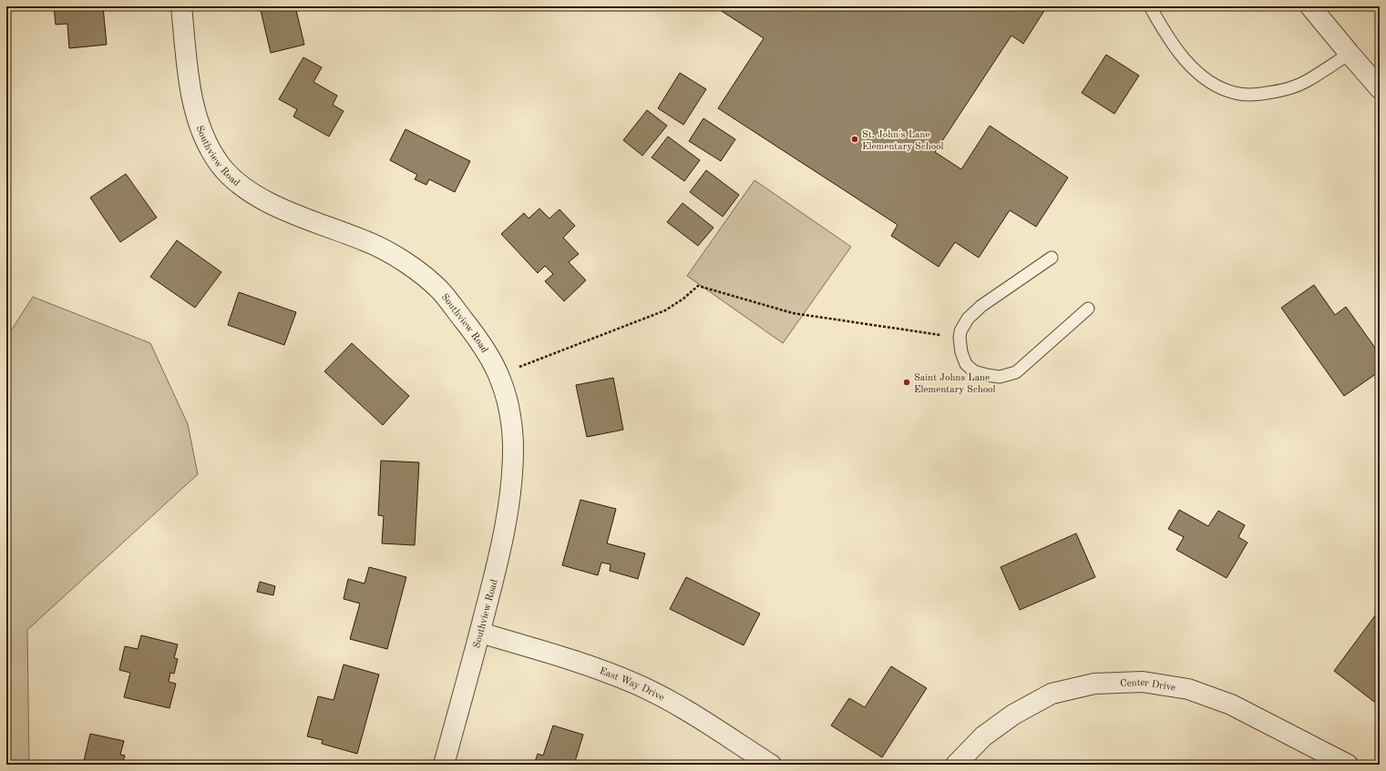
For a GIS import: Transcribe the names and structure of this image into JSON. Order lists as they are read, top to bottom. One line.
{"streets":{"street":["Southview Road","East Way Drive","Center Drive"]},"crossings":[["Southview Road","East Way Drive"]],"places":["St. John's Lane Elementary School","Saint Johns Lane Elementary School"]}
